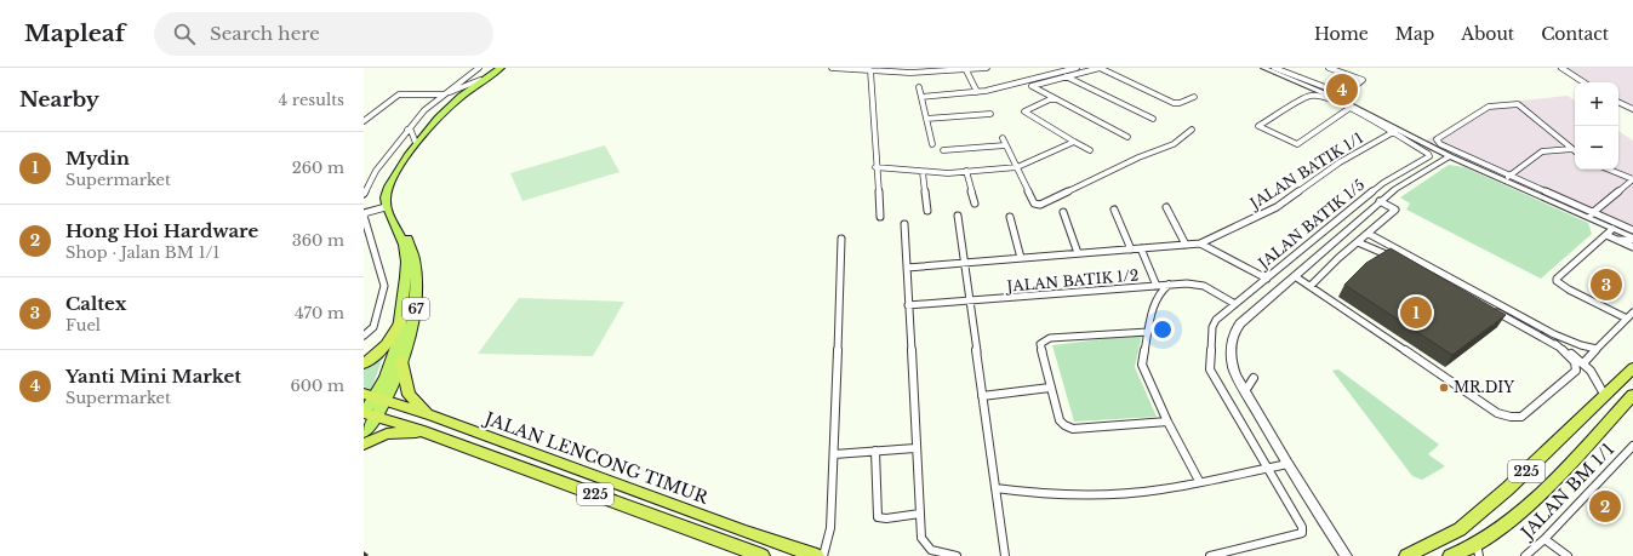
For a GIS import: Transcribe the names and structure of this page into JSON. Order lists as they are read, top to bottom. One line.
{"streets":{"highway":["JALAN LENCONG TIMUR","225"],"main road":["67"],"street":["JALAN BATIK 1/1","JALAN BATIK 1/5","JALAN BATIK 1/2","JALAN BM 1/1"]},"crossings":[["JALAN BATIK 1/1","JALAN BATIK 1/5"],["JALAN BATIK 1/5","JALAN BATIK 1/2"],["67","JALAN LENCONG TIMUR"],["67","225"]],"places":["MR.DIY"],"page":{"header":"Mapleaf","search":"Search here","nav":["Home","Map","About","Contact"],"heading":["Nearby","4 results"],"pins":["4","3","1","2"],"map_buttons":["+","−"],"list":[{"mark":"1","name":"Mydin","note":"Supermarket","value":"260 m"},{"mark":"2","name":"Hong Hoi Hardware","note":"Shop · Jalan BM 1/1","value":"360 m"},{"mark":"3","name":"Caltex","note":"Fuel","value":"470 m"},{"mark":"4","name":"Yanti Mini Market","note":"Supermarket","value":"600 m"}]}}
